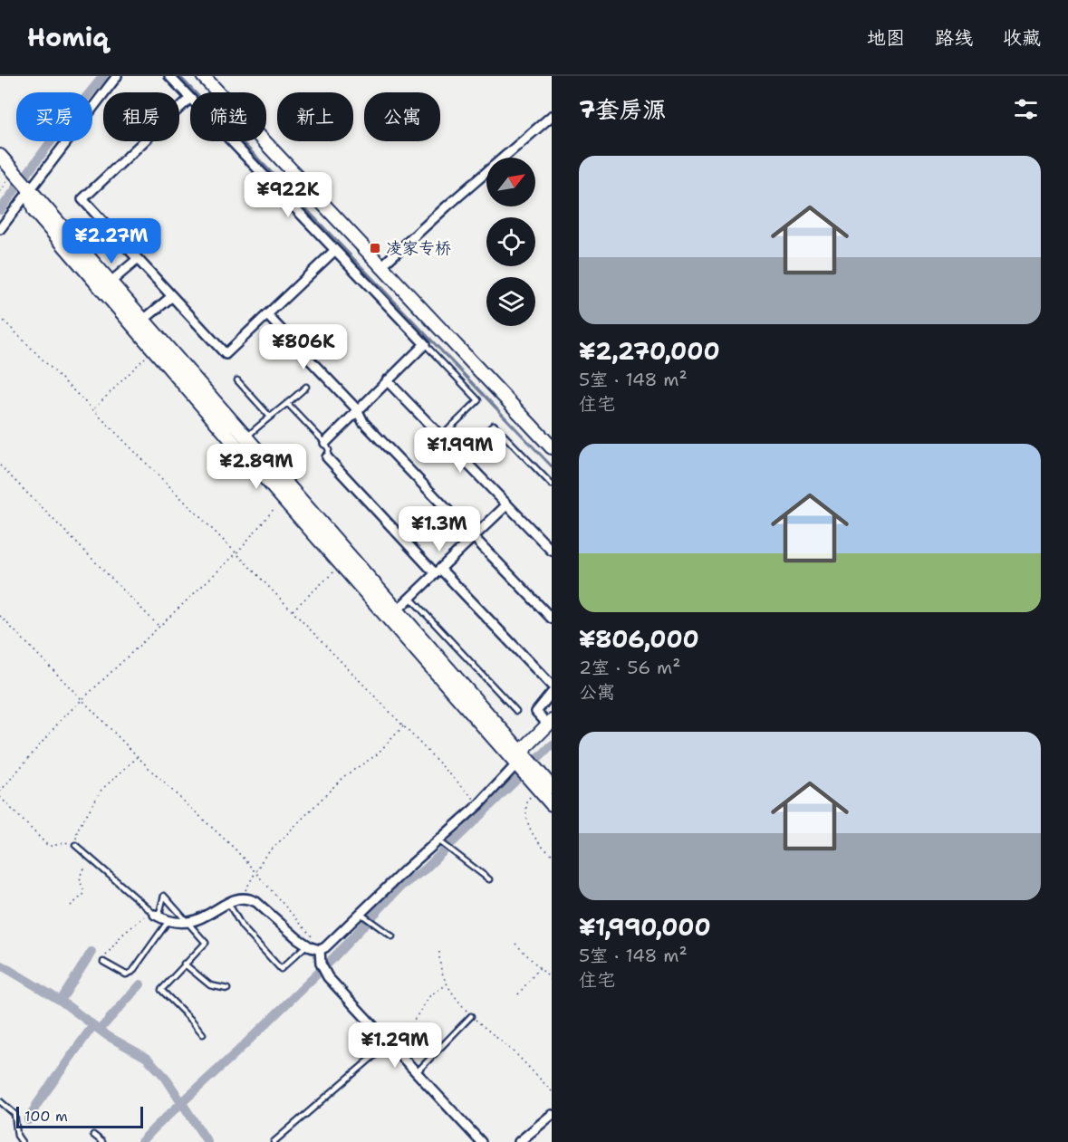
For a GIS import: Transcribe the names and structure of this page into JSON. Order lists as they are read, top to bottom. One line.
{"places":{"transit":["凌家专桥"]},"scale_bar":"100 m","north":"top right","page":{"header":"Homiq","nav":["地图","路线","收藏"],"heading":"7套房源","chip":["买房","租房","筛选","新上","公寓"],"list":[{"name":"¥2,270,000","note":"5室 · 148 m² · 住宅"},{"name":"¥806,000","note":"2室 · 56 m² · 公寓"},{"name":"¥1,990,000","note":"5室 · 148 m² · 住宅"}],"price":["¥922K","¥2.27M","¥806K","¥1.99M","¥2.89M","¥1.3M","¥1.29M"],"scale":"100 m"}}
